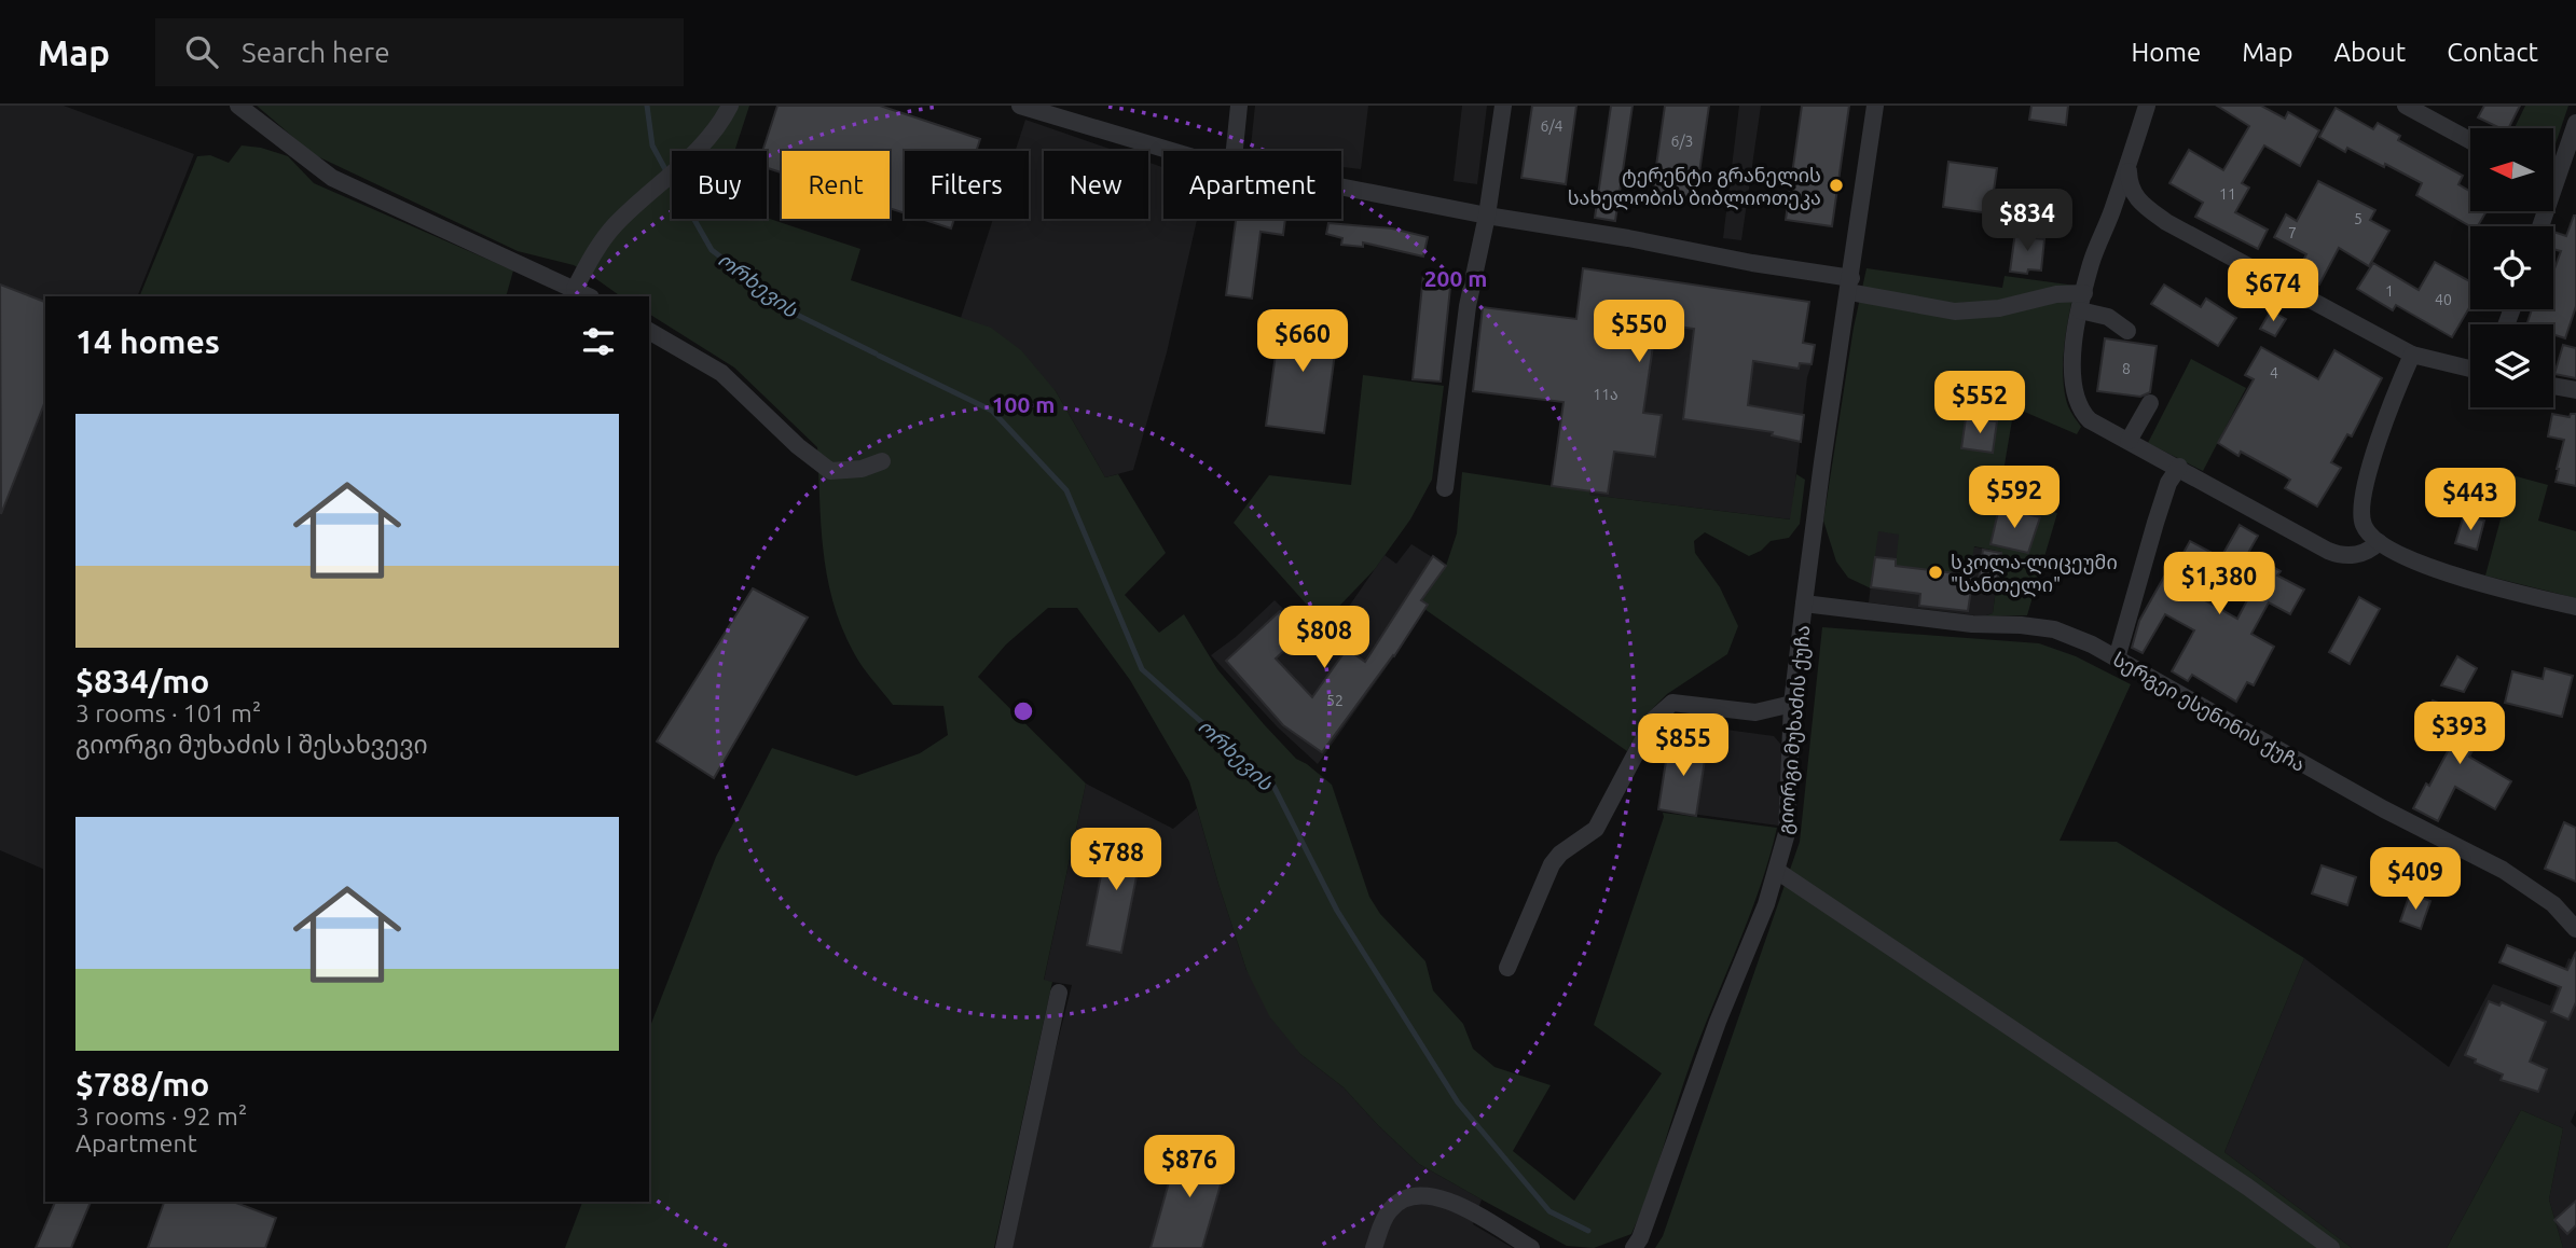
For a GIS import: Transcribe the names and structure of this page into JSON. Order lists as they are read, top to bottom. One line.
{"streets":{"street":["სერგეი ესენინის ქუჩა","გიორგი მუხაძის ქუჩა"]},"crossings":[["სერგეი ესენინის ქუჩა","გიორგი მუხაძის ქუჩა"]],"water":["ორხევის"],"places":["ტერენტი გრანელის სახელობის ბიბლიოთეკა","სკოლა-ლიცეუმი \"სანთელი\""],"house_numbers":["6/4","6/3","11","5","7","1","40","8","4","11ა","52"],"north":"left","page":{"header":"Map","search":"Search here","nav":["Home","Map","About","Contact"],"chip":["Buy","Rent","Filters","New","Apartment"],"price":["$834","$674","$550","$660","$552","$592","$443","$1,380","$808","$393","$855","$788","$409","$876"],"heading":"14 homes","list":[{"name":"$834/mo","note":"3 rooms · 101 m² · გიორგი მუხაძის I შესახვევი"},{"name":"$788/mo","note":"3 rooms · 92 m² · Apartment"}]},"rings":["200 m","100 m"]}
